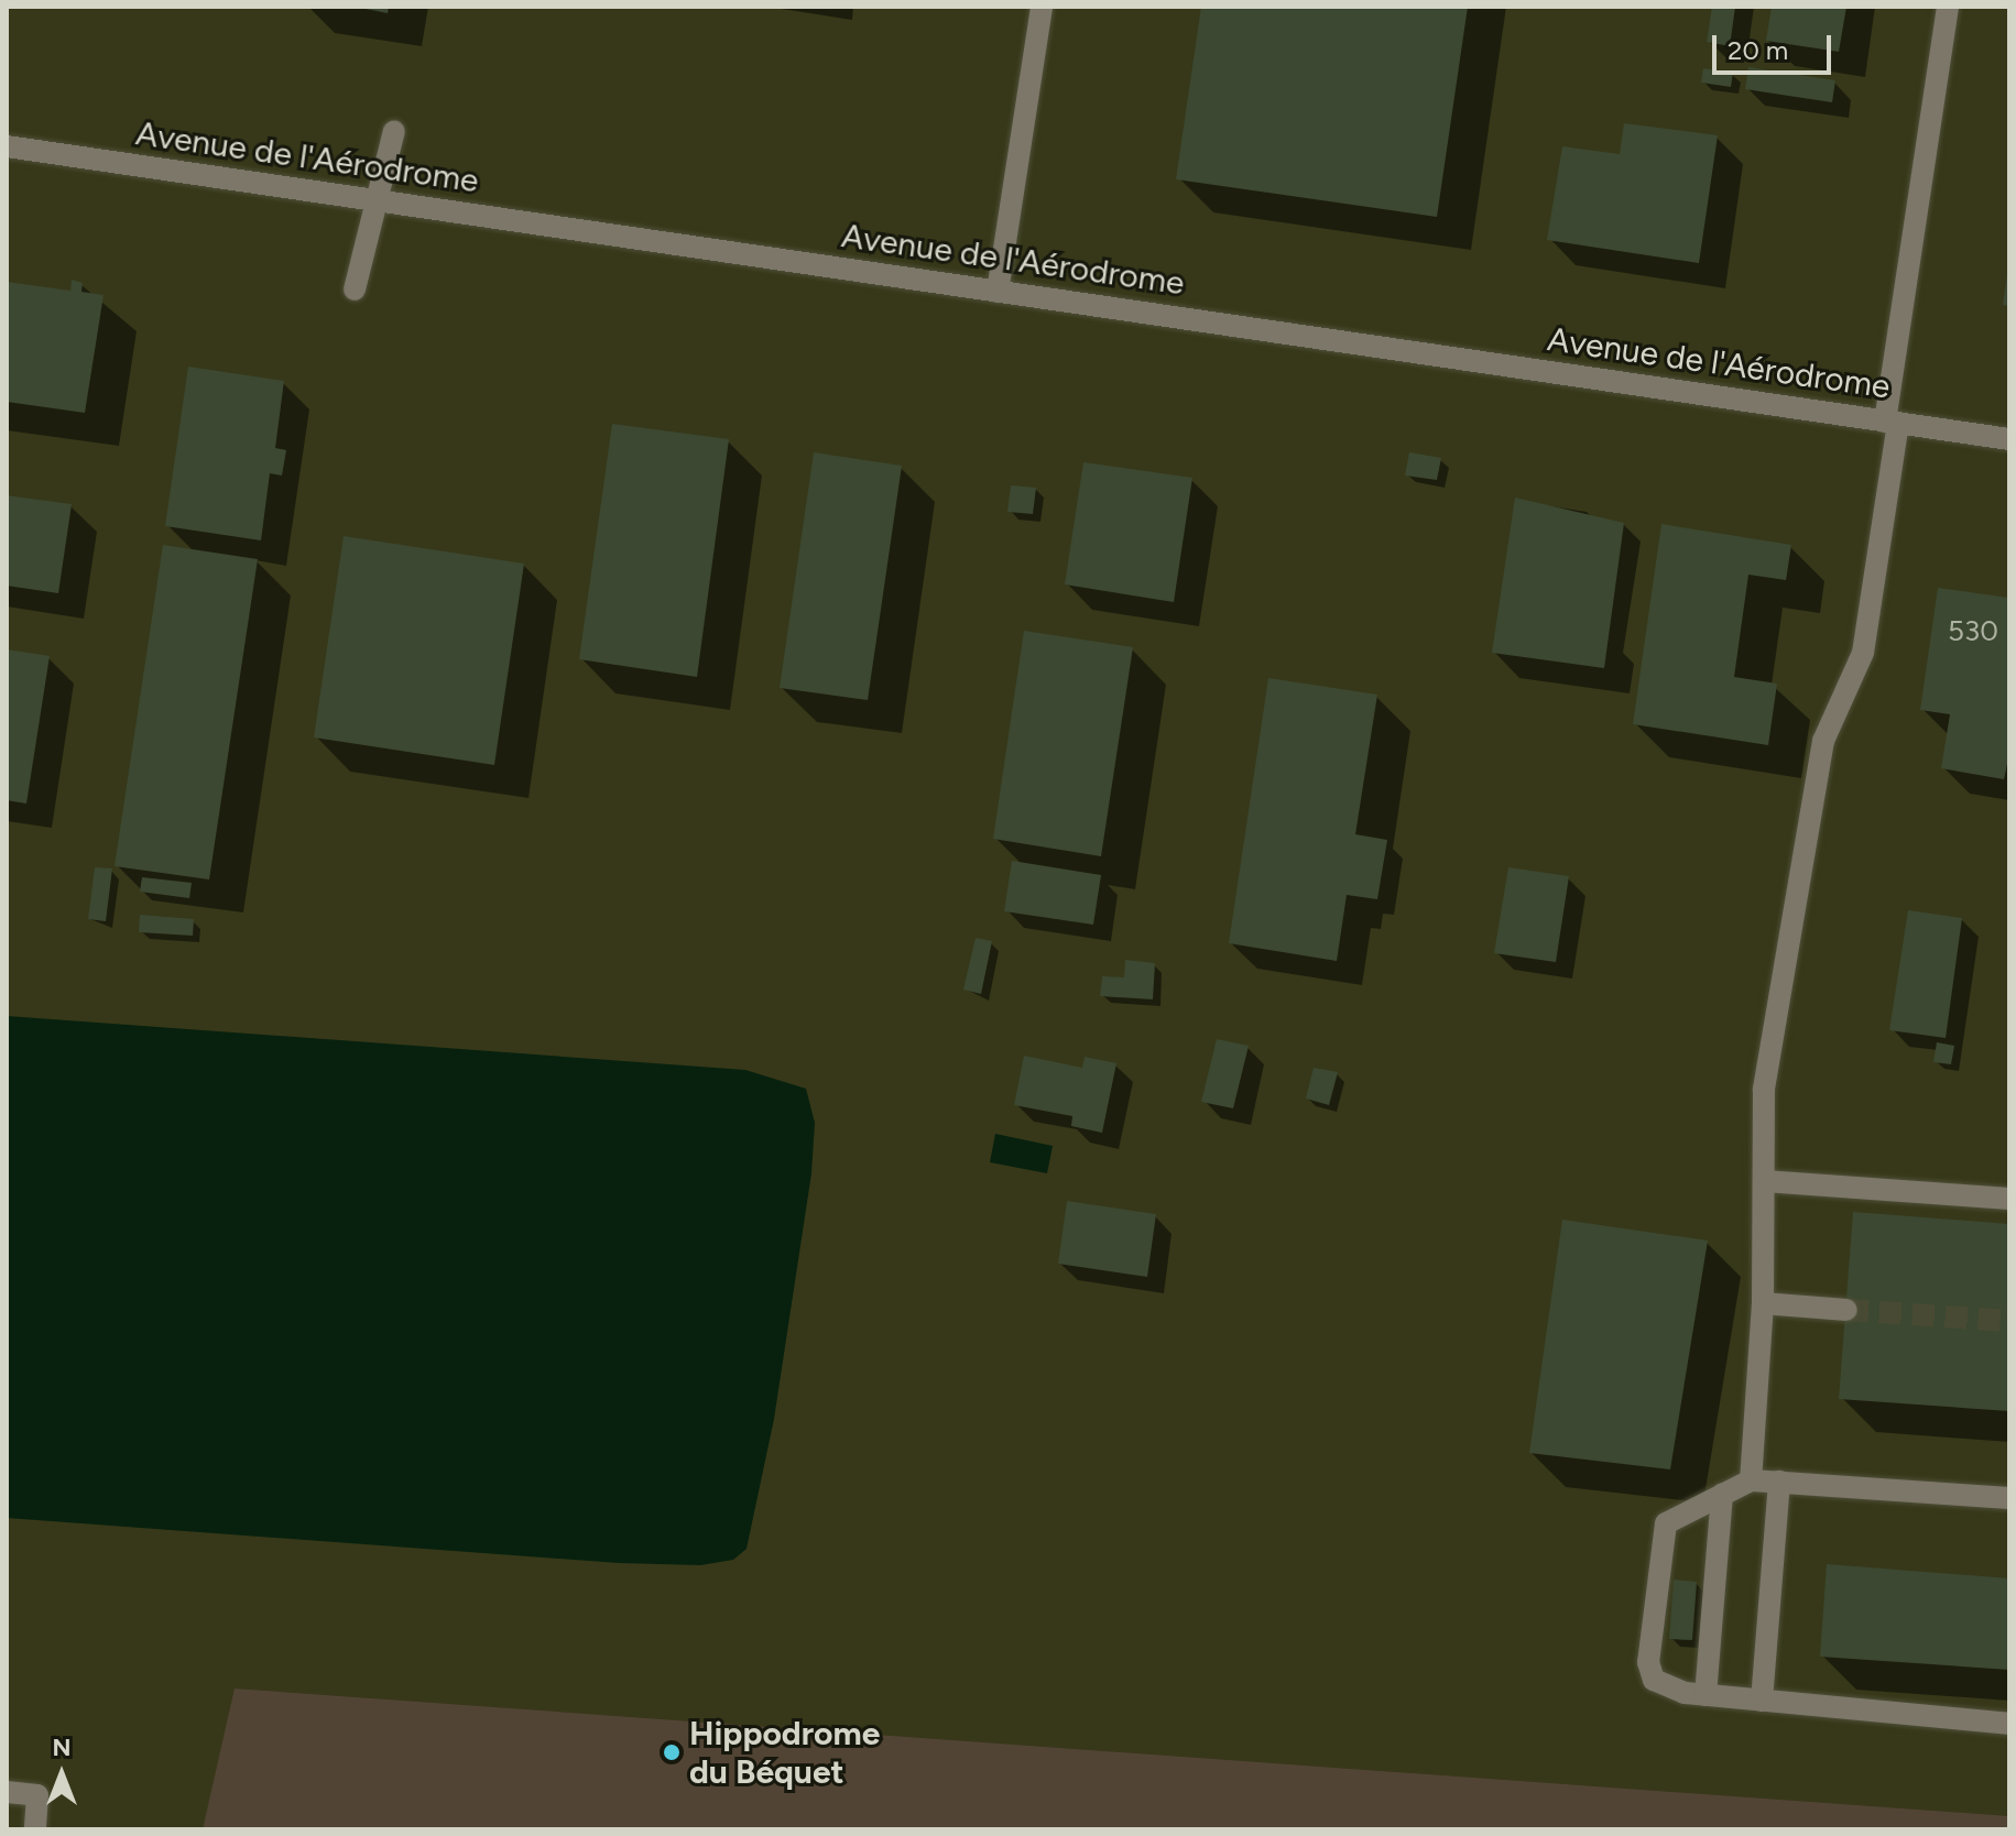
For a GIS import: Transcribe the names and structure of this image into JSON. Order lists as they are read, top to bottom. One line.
{"streets":{"street":["Avenue de l'Aérodrome"]},"places":["Hippodrome du Béquet"],"house_numbers":["530"],"scale_bar":"20 m","north":"top"}
